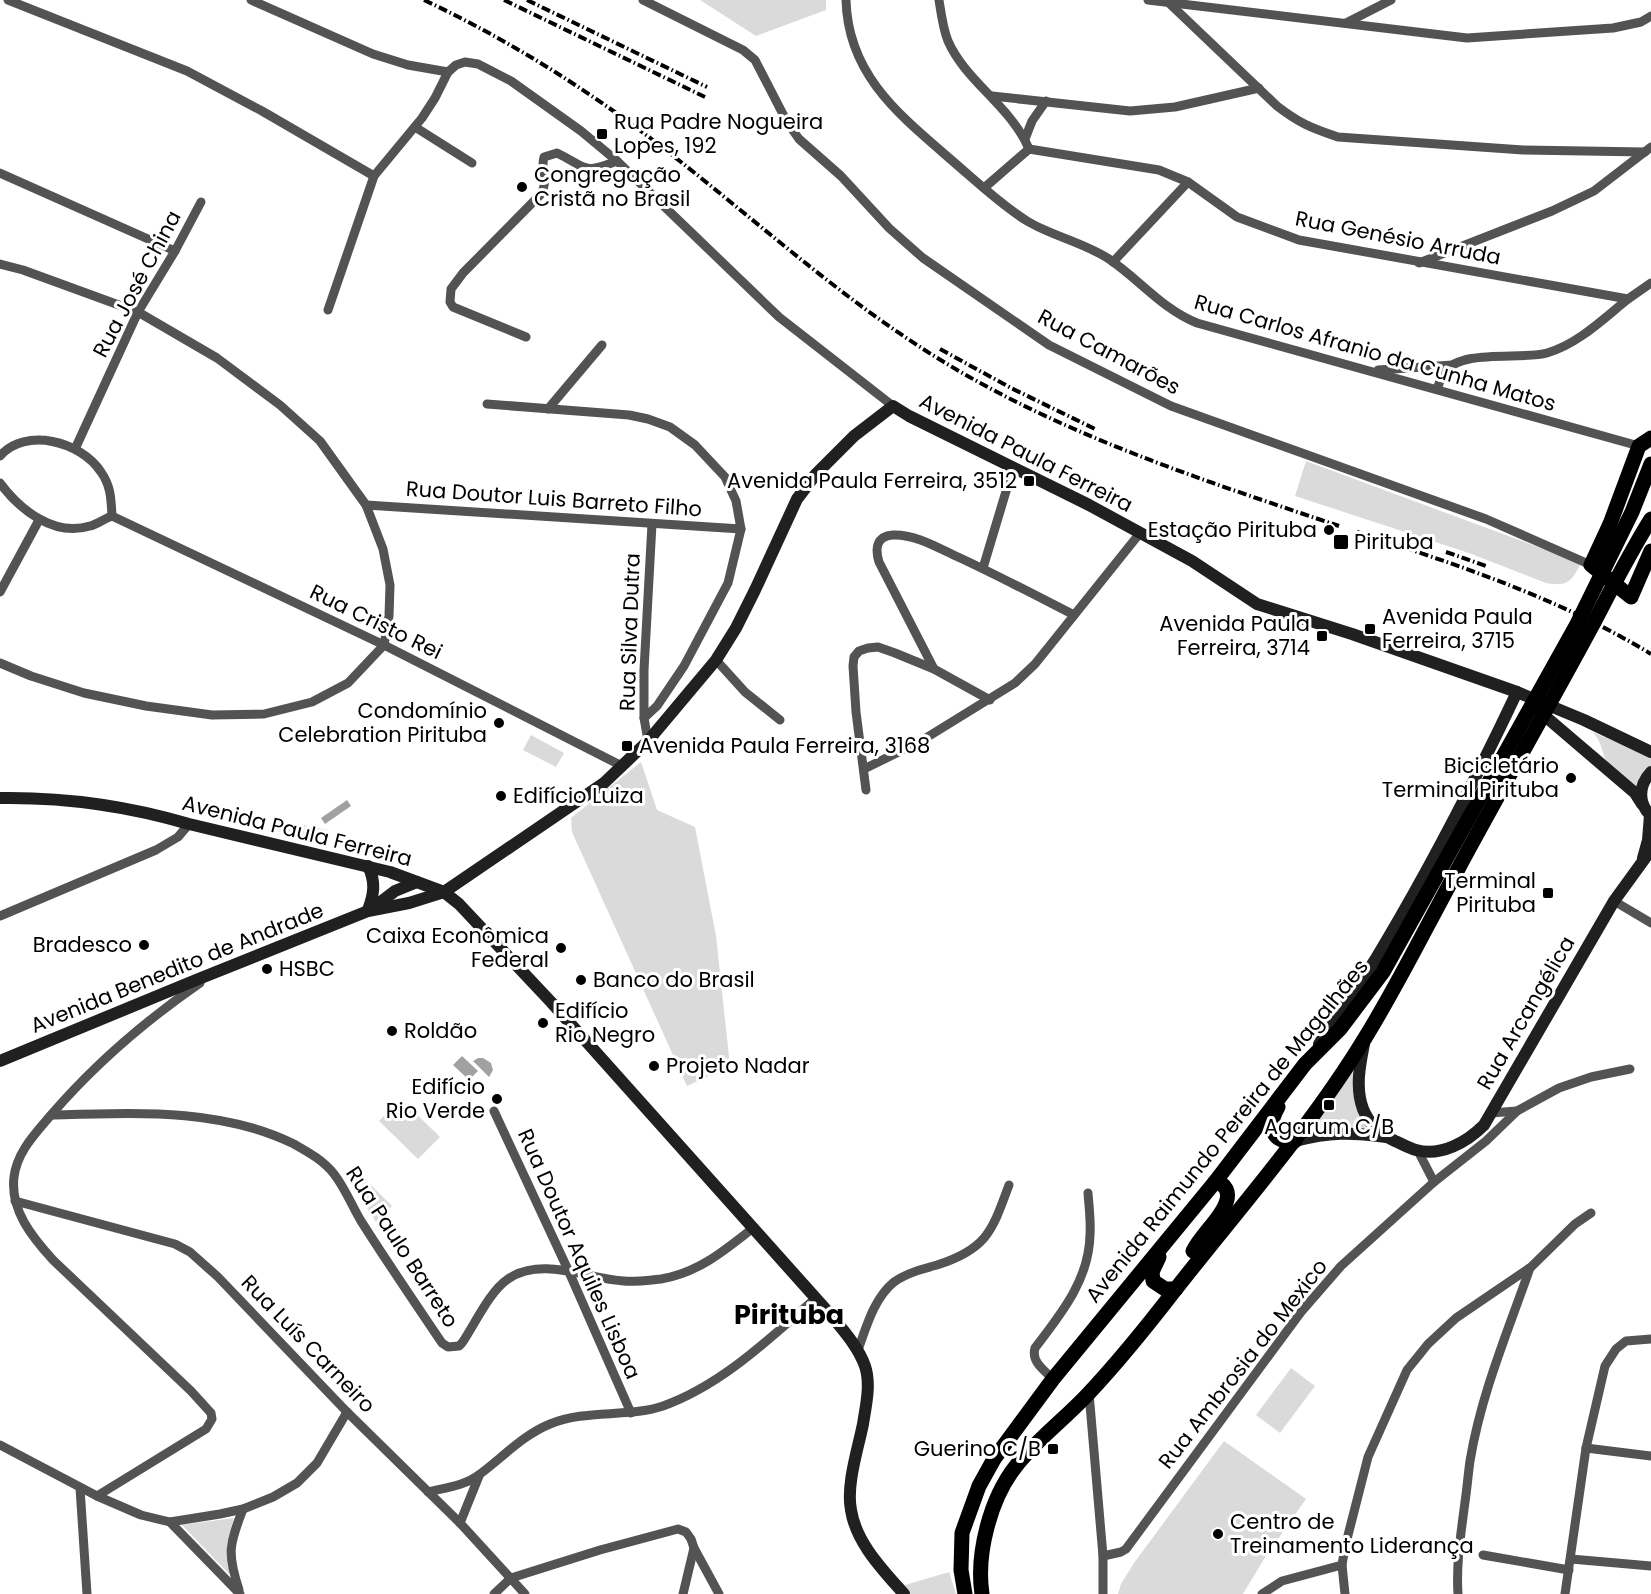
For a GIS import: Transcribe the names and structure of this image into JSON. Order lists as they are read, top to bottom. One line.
{"streets":{"main road":["Avenida Paula Ferreira","Avenida Benedito de Andrade","Rua Arcangélica","Avenida Raimundo Pereira de Magalhães"],"street":["Rua Genésio Arruda","Rua José China","Rua Camarões","Rua Carlos Afranio da Cunha Matos","Rua Doutor Luis Barreto Filho","Rua Cristo Rei","Rua Silva Dutra","Rua Paulo Barreto","Rua Doutor Aquiles Lisboa","Rua Luís Carneiro","Rua Ambrosia do Mexico"]},"crossings":[["Avenida Paula Ferreira","Rua Cristo Rei"],["Avenida Paula Ferreira","Rua Silva Dutra"],["Avenida Paula Ferreira","Avenida Benedito de Andrade"],["Rua Doutor Luis Barreto Filho","Rua Silva Dutra"],["Rua Paulo Barreto","Rua Doutor Aquiles Lisboa"]],"districts":["Pirituba"],"places":{"transit":["Rua Padre Nogueira Lopes, 192","Avenida Paula Ferreira, 3512","Pirituba","Avenida Paula Ferreira, 3715","Avenida Paula Ferreira, 3714","Avenida Paula Ferreira, 3168","Terminal Pirituba","Agarum C/B","Guerino C/B"],"other":["Congregação Cristã no Brasil","Estação Pirituba","Condomínio Celebration Pirituba","Bicicletário Terminal Pirituba","Edifício Luiza","Bradesco","Caixa Econômica Federal","HSBC","Banco do Brasil","Edifício Rio Negro","Roldão","Projeto Nadar","Edifício Rio Verde","Centro de Treinamento Liderança"]}}
